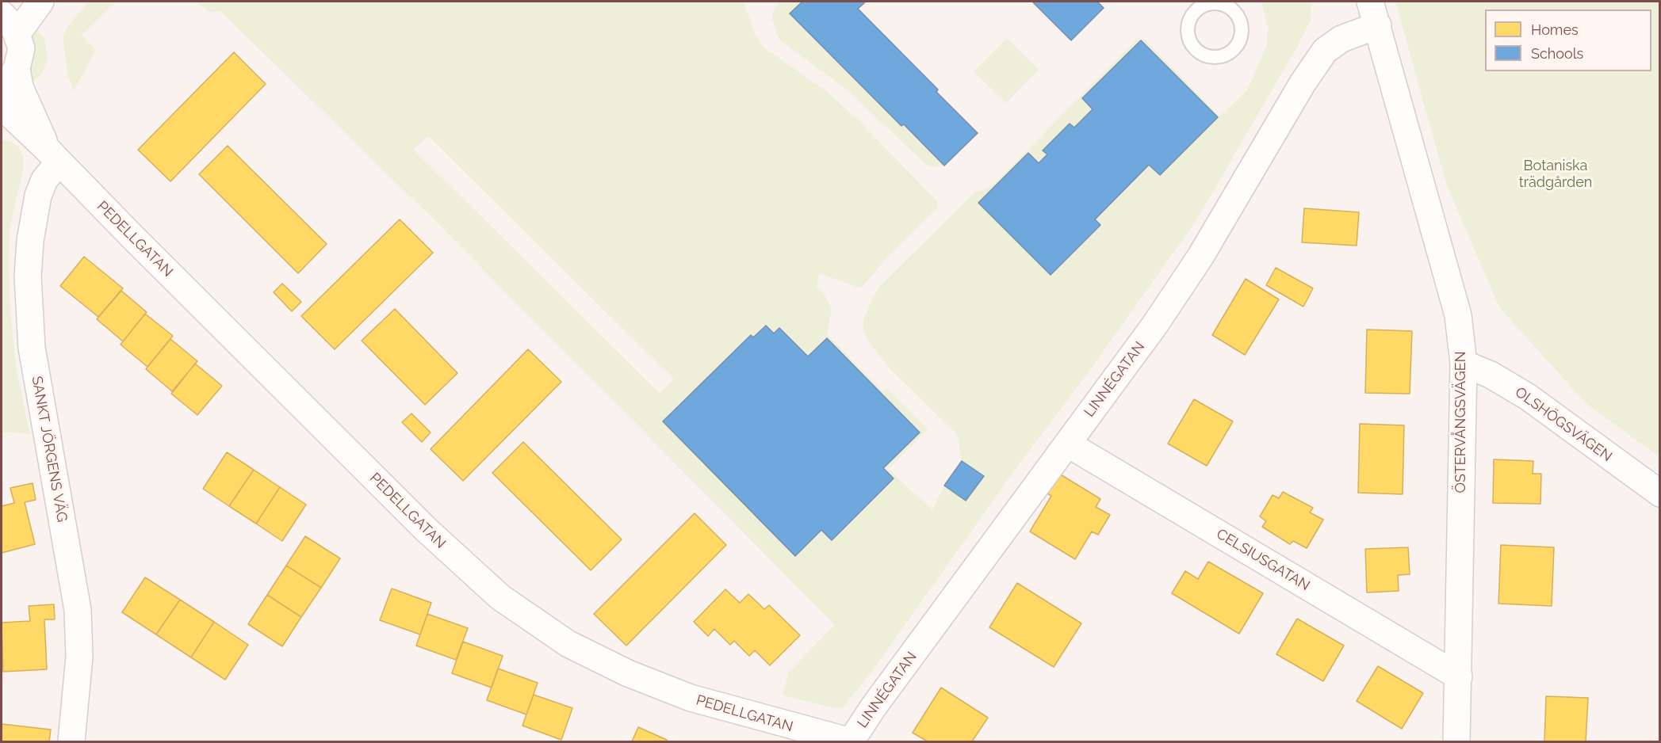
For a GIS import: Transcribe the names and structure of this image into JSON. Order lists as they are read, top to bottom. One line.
{"streets":{"street":["PEDELLGATAN","LINNÉGATAN","ÖSTERVÅNGSVÄGEN","OLSHÖGSVÄGEN","SANKT JÖRGENS VÄG","CELSIUSGATAN"]},"crossings":[["PEDELLGATAN","LINNÉGATAN"],["PEDELLGATAN","SANKT JÖRGENS VÄG"],["LINNÉGATAN","ÖSTERVÅNGSVÄGEN"],["LINNÉGATAN","CELSIUSGATAN"],["ÖSTERVÅNGSVÄGEN","OLSHÖGSVÄGEN"],["ÖSTERVÅNGSVÄGEN","CELSIUSGATAN"]],"parks":["Botaniska trädgården"],"legend":["Homes","Schools"]}
